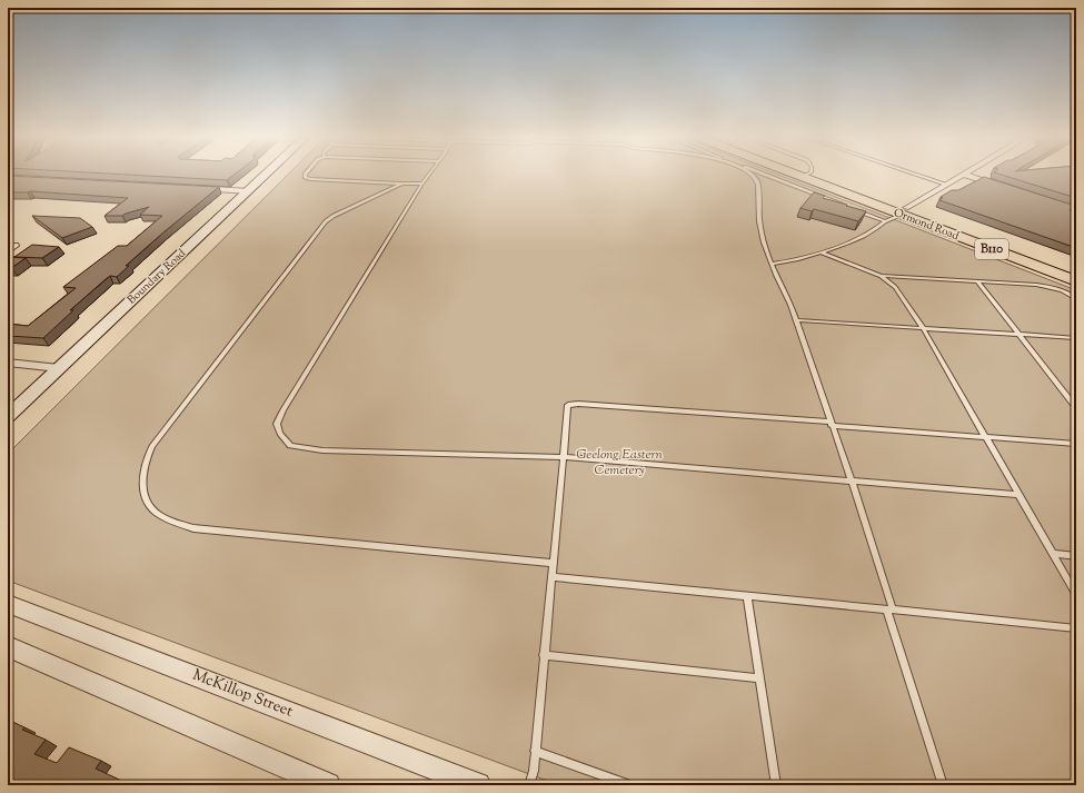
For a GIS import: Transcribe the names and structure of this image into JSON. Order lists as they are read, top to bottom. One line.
{"streets":{"highway":["Ormond Road","B110"],"main road":["Boundary Road"],"street":["McKillop Street"]},"parks":["Geelong Eastern Cemetery"]}
